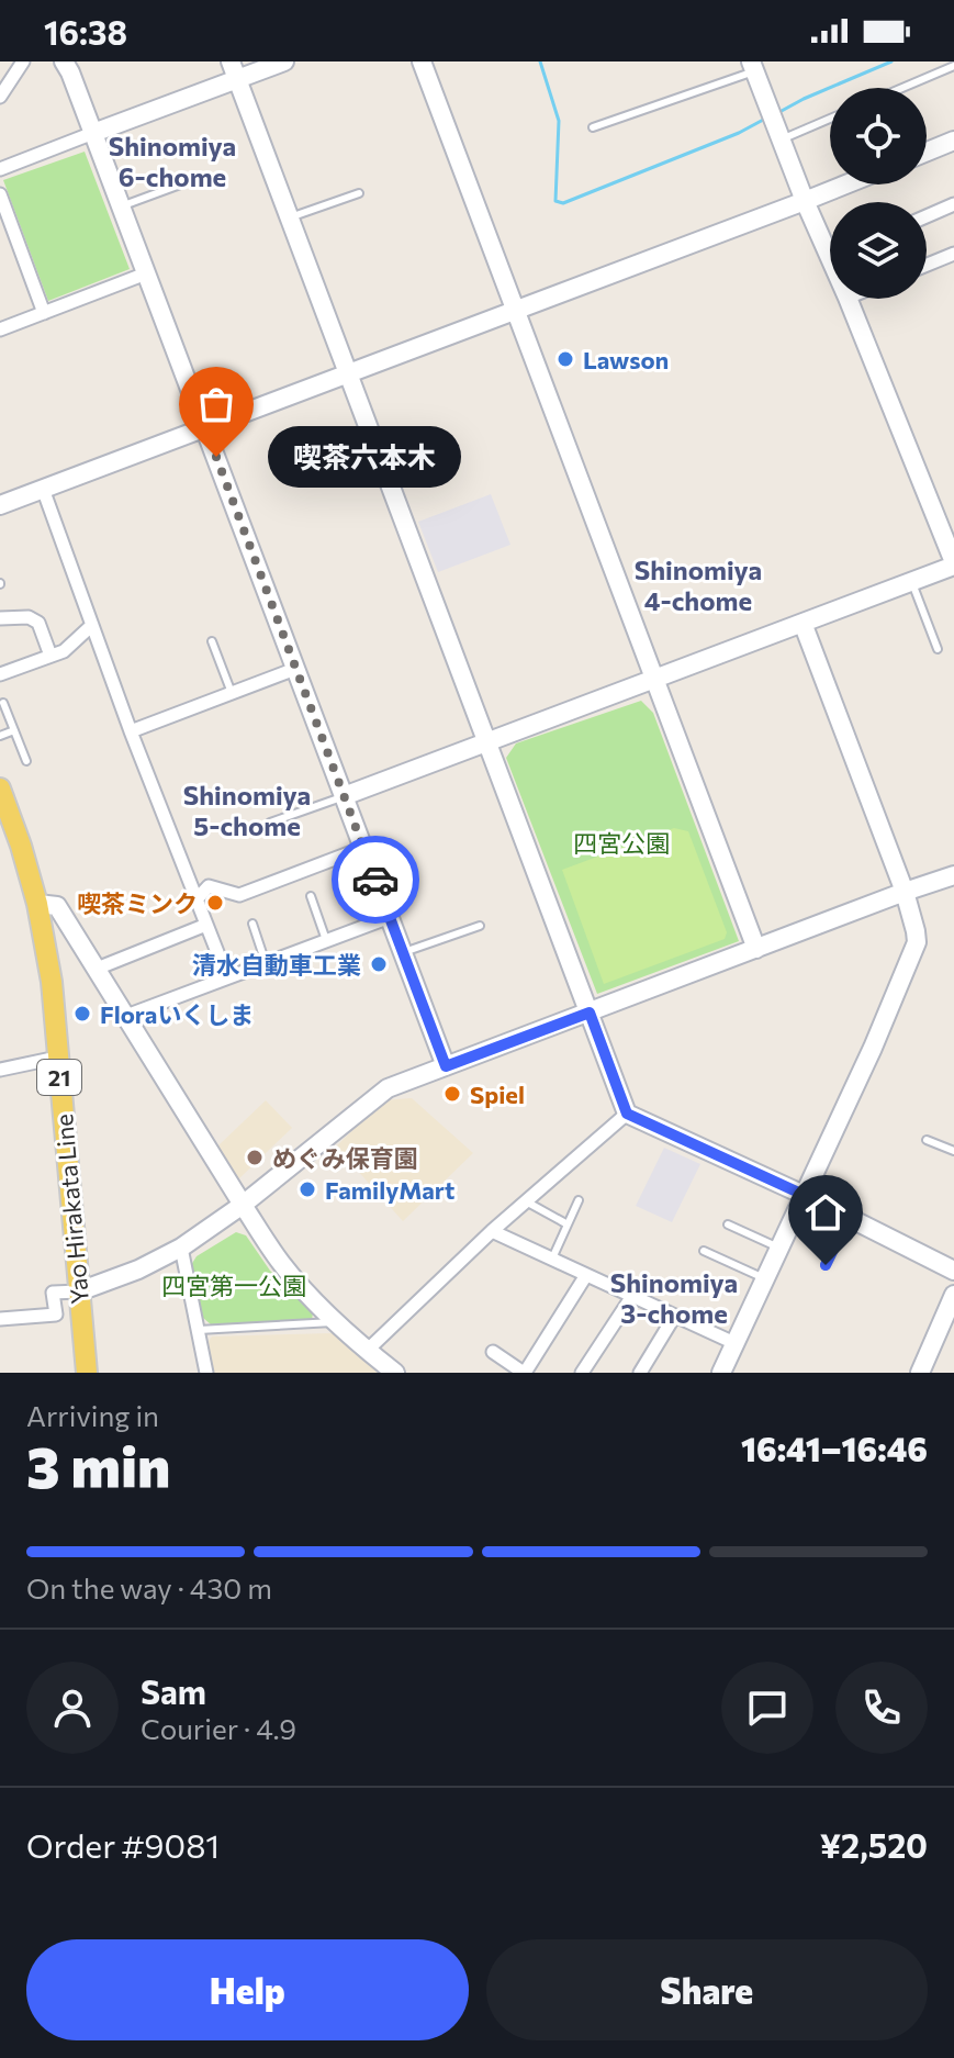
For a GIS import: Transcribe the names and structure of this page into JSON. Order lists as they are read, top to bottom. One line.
{"streets":{"main road":["21","Yao Hirakata Line"]},"districts":["Shinomiya 6-chome","Shinomiya 4-chome","Shinomiya 5-chome","Shinomiya 3-chome"],"parks":["四宮公園","四宮第一公園"],"places":["Lawson","喫茶六本木","喫茶ミンク","清水自動車工業","Floraいくしま","Spiel","めぐみ保育園","FamilyMart"],"page":{"status":"16:38","bubble":"喫茶六本木","heading":["3 min","Arriving in","16:41–16:46"],"panel":["Sam","Courier · 4.9","Order #9081","¥2,520"],"bar":"On the way · 430 m","buttons":["Help","Share"]}}
